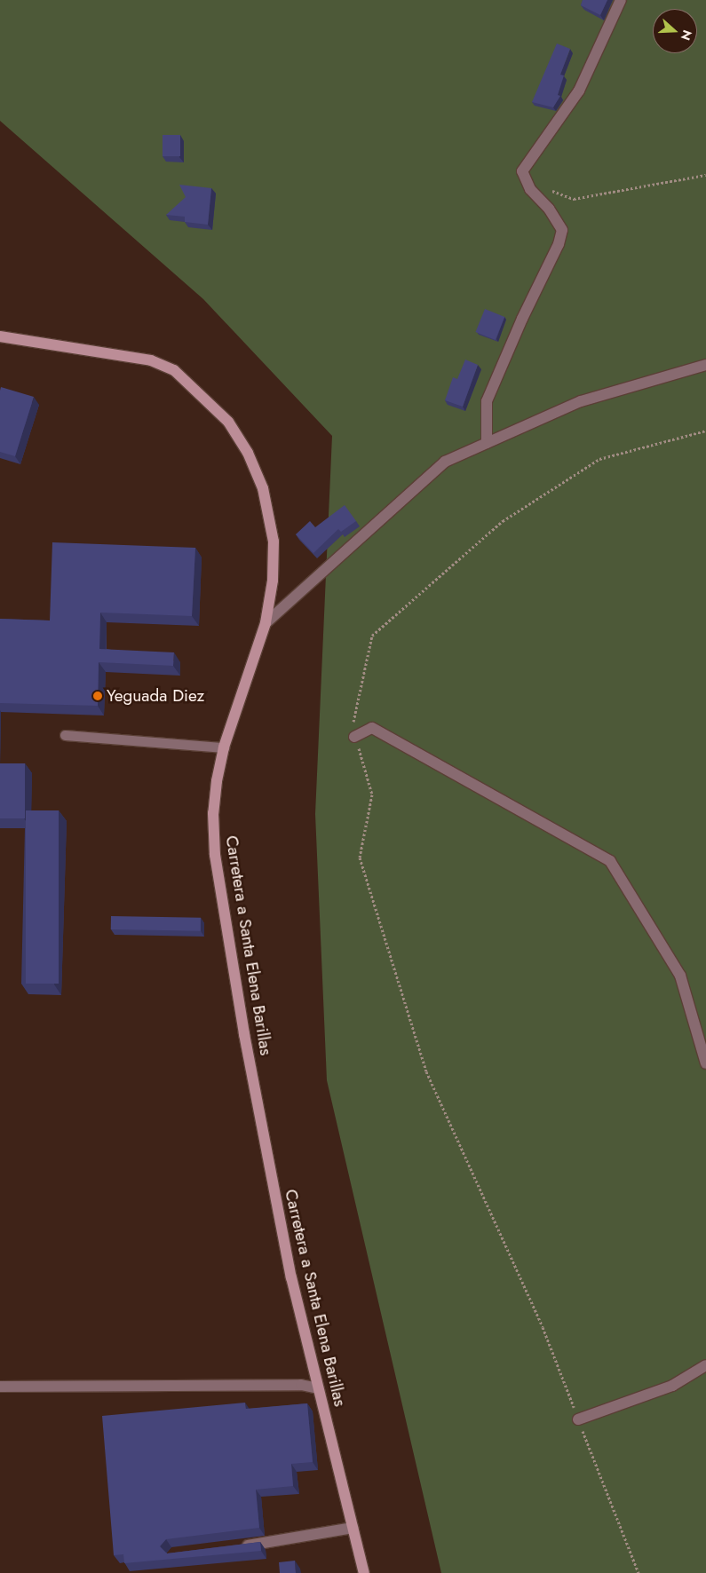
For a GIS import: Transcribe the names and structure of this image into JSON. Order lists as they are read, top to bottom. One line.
{"streets":{"main road":["Carretera a Santa Elena Barillas"]},"places":["Yeguada Diez"],"north":"right"}
